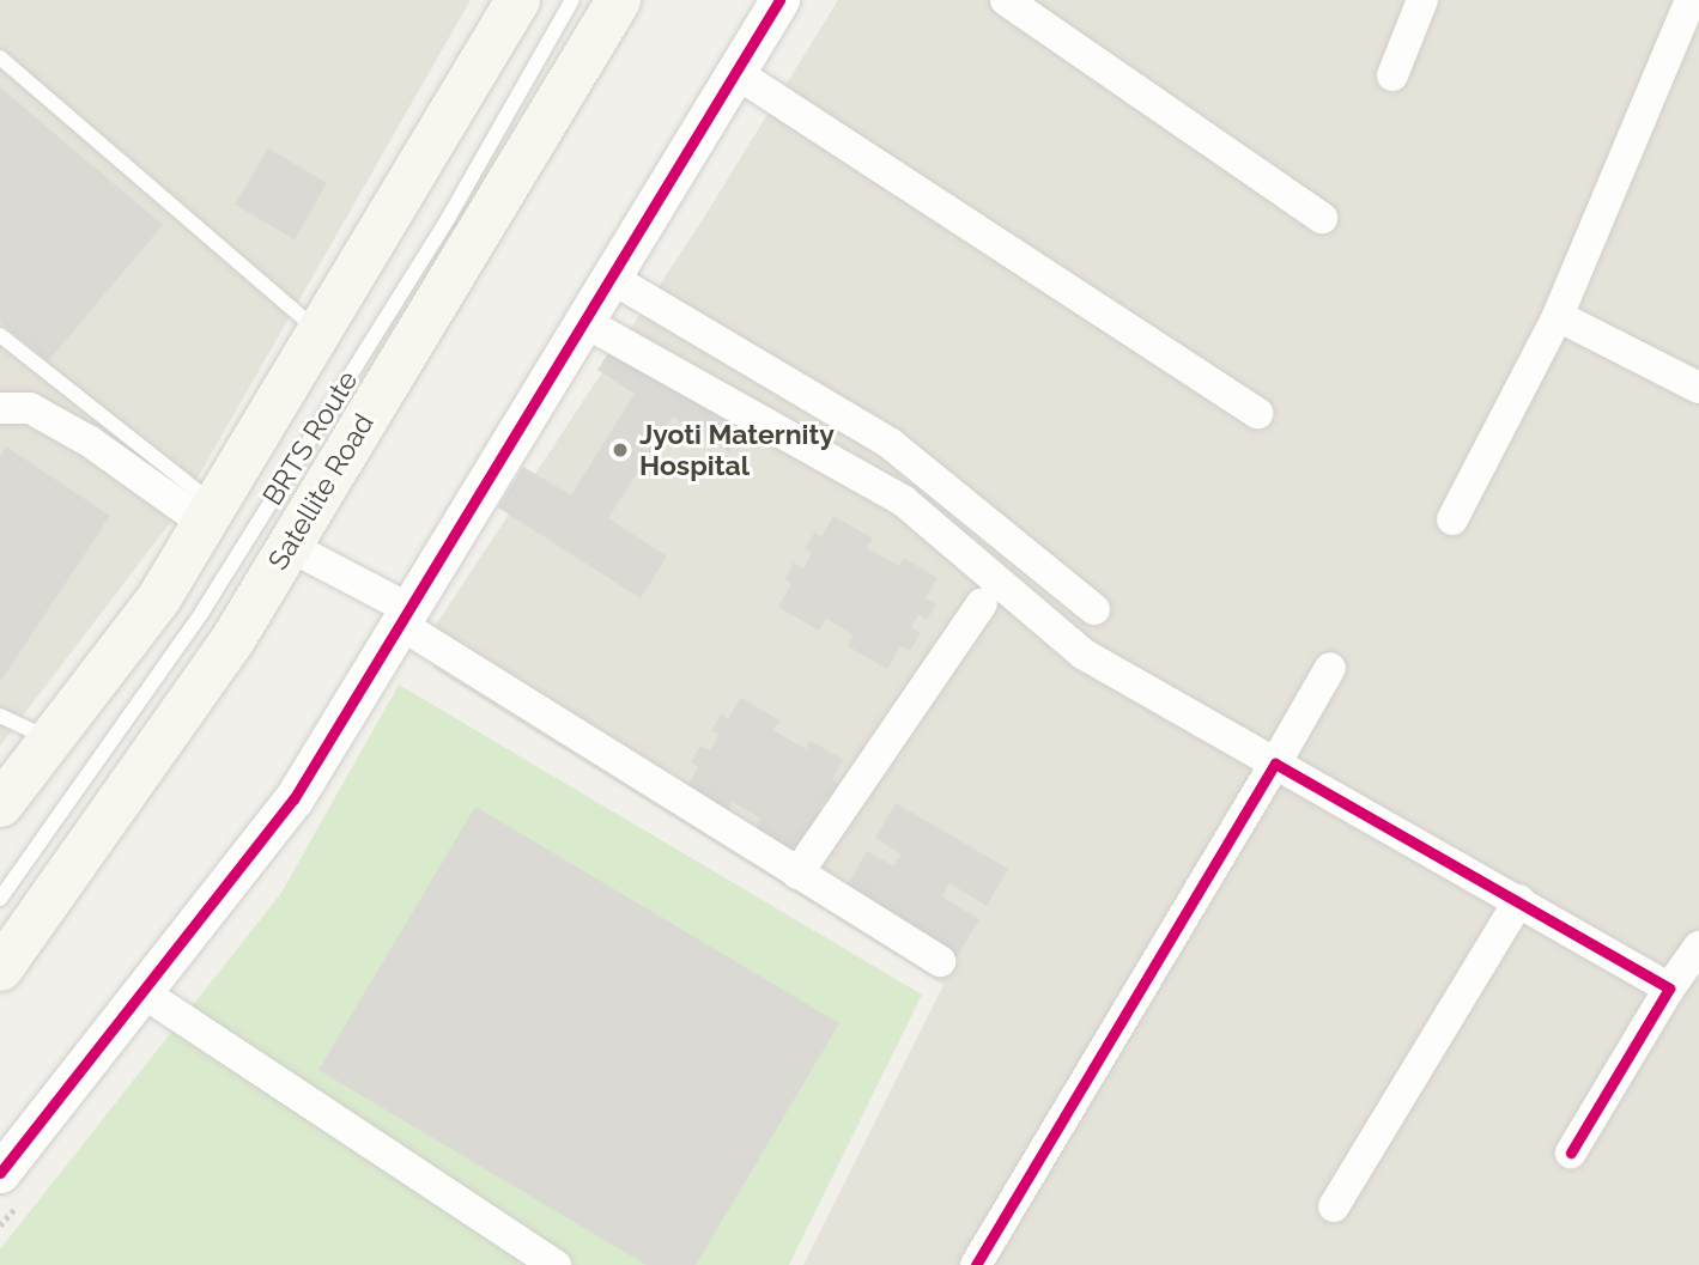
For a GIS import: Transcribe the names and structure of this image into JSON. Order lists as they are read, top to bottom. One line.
{"streets":{"main road":["Satellite Road"],"lane":["BRTS Route"]},"places":["Jyoti Maternity Hospital"]}
